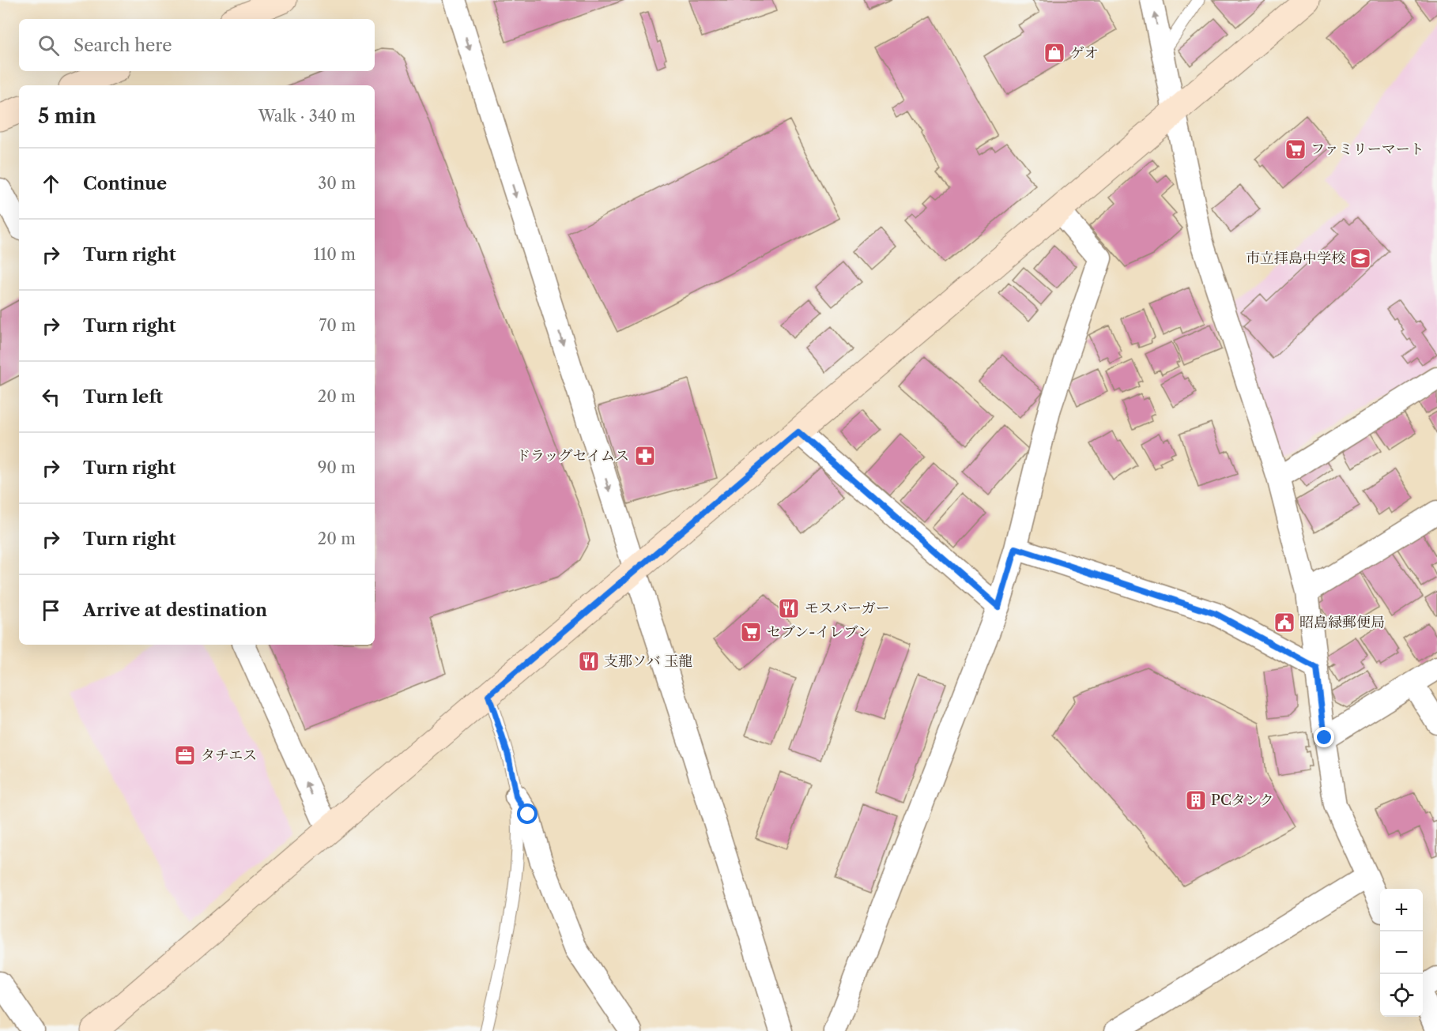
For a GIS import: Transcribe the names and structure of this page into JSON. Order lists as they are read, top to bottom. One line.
{"places":{"shop":["ゲオ"],"supermarket":["ファミリーマート","セブン-イレブン"],"school or university":["市立拝島中学校"],"pharmacy":["ドラッグセイムス"],"restaurant":["モスバーガー","支那ソバ 玉龍"],"public building":["昭島緑郵便局"],"office":["タチエス"],"building":["PCタンク"]},"page":{"search":"Search here","heading":["5 min","Walk · 340 m"],"list":[["Continue","30 m"],["Turn right","110 m"],["Turn right","70 m"],["Turn left","20 m"],["Turn right","90 m"],["Turn right","20 m"],"Arrive at destination"],"map_buttons":["+","−"]}}
